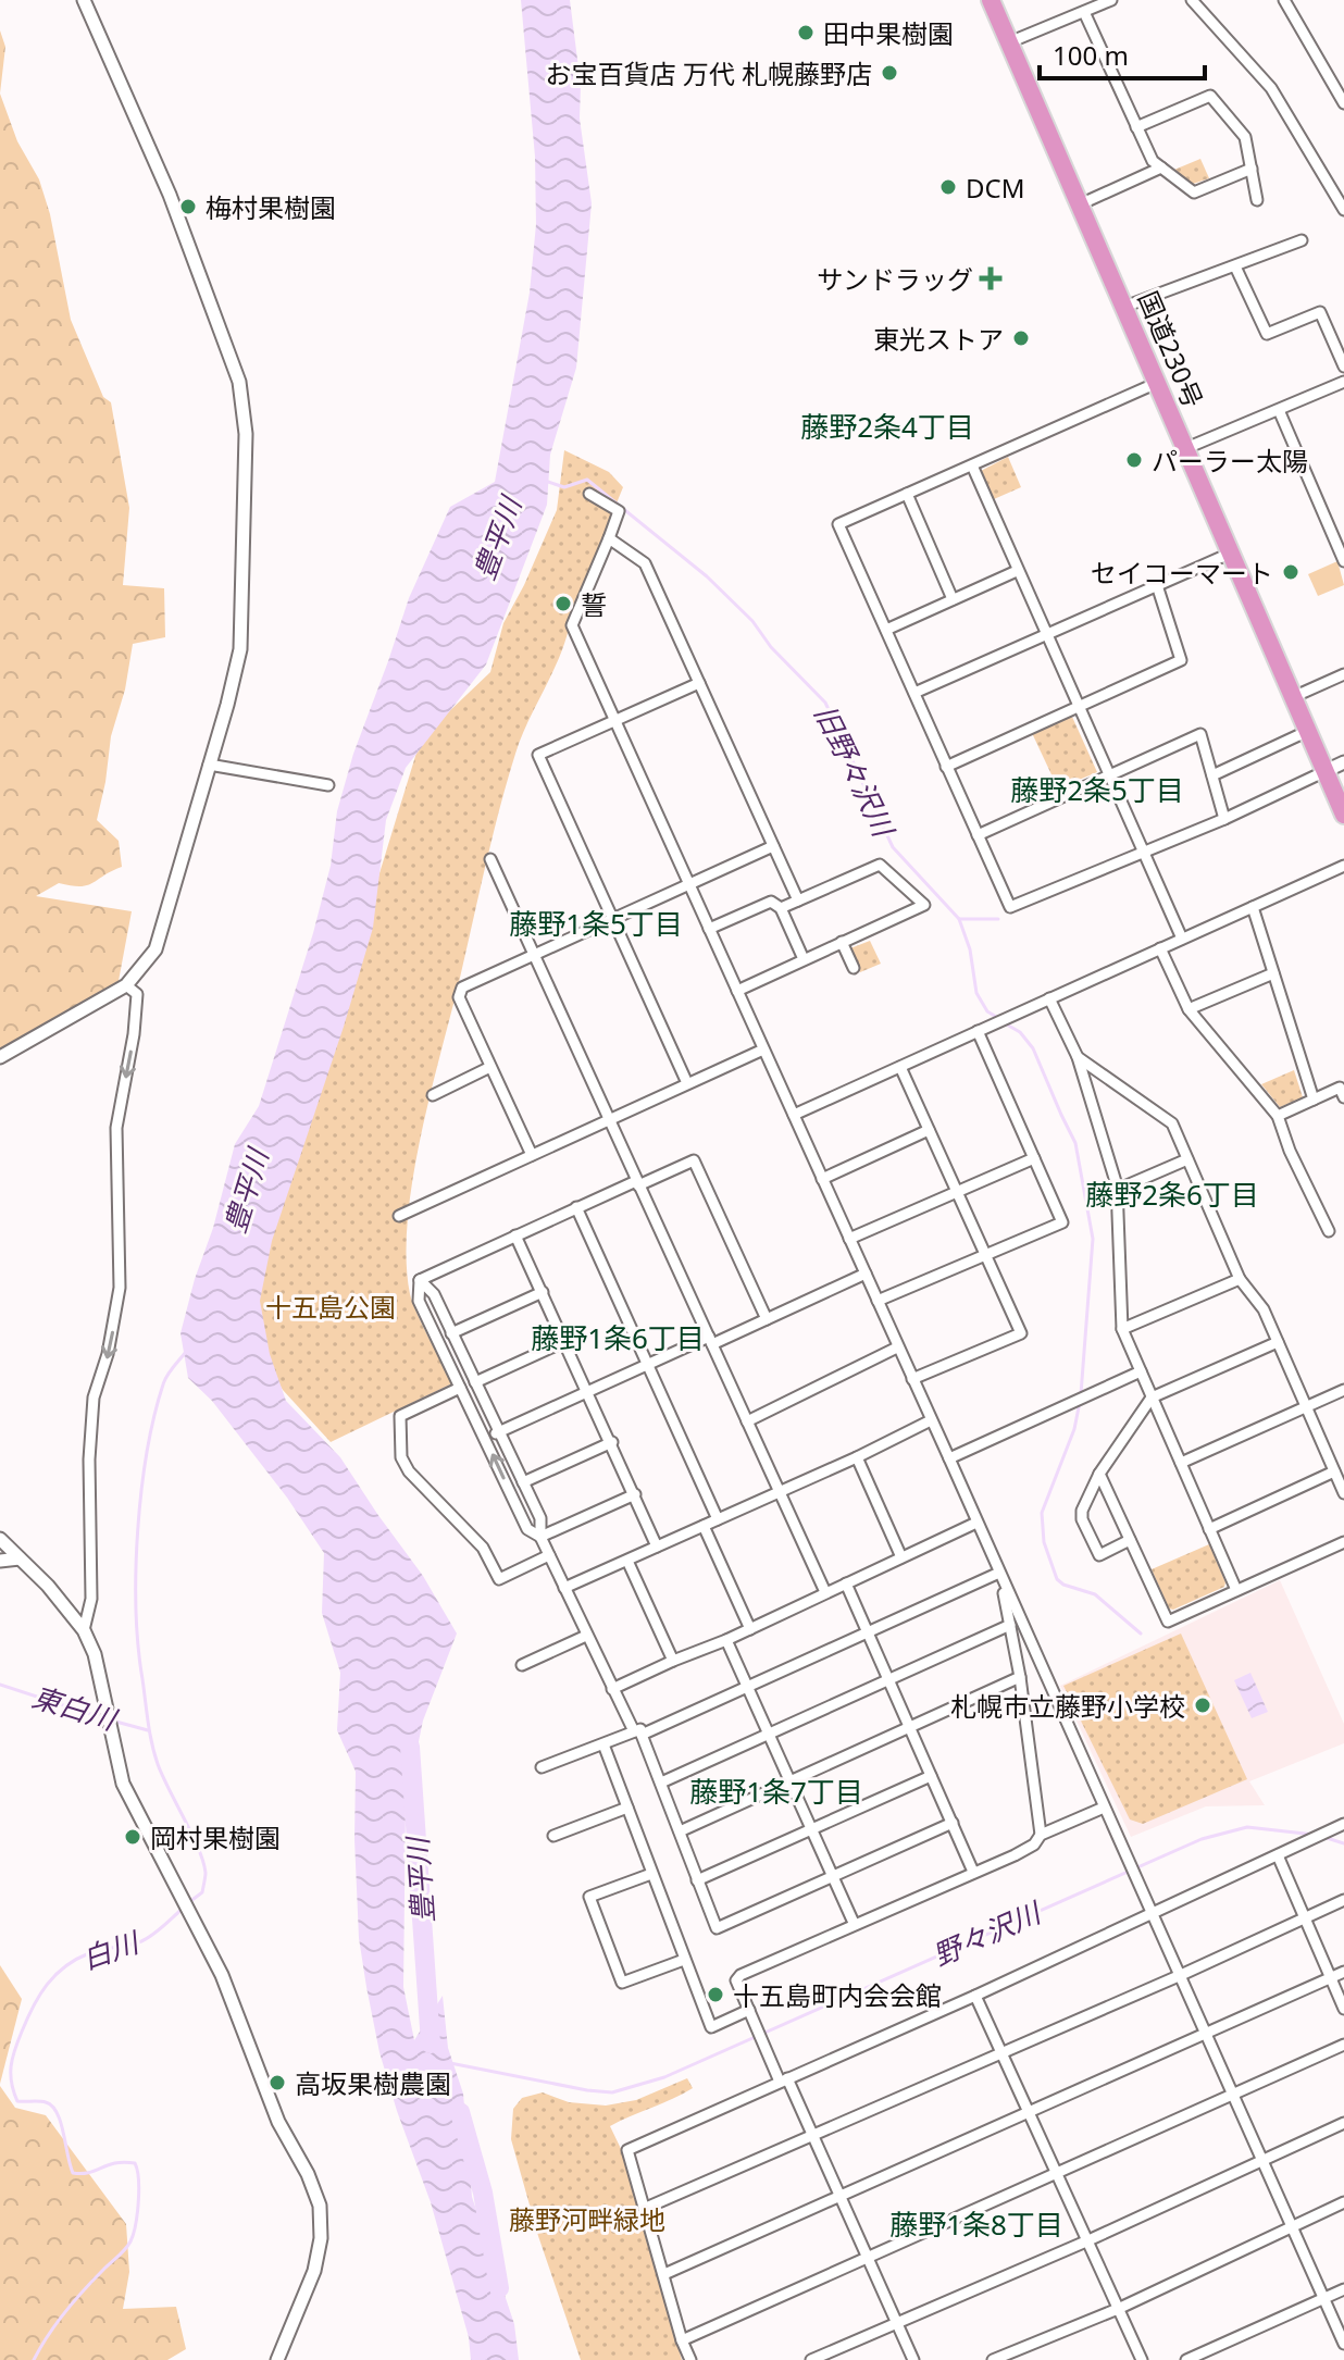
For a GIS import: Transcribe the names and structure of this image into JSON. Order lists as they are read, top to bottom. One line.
{"streets":{"highway":["国道230号"]},"districts":["藤野2条4丁目","藤野2条5丁目","藤野1条5丁目","藤野2条6丁目","藤野1条6丁目","藤野1条7丁目","藤野1条8丁目"],"water":["豊平川","旧野々沢川","東白川","野々沢川","白川"],"parks":["十五島公園","藤野河畔緑地"],"places":{"other":["田中果樹園","お宝百貨店 万代 札幌藤野店","DCM","梅村果樹園","東光ストア","パーラー太陽","セイコーマート","誓","札幌市立藤野小学校","岡村果樹園","十五島町内会会館","高坂果樹農園"],"health":["サンドラッグ"]},"scale_bar":"100 m"}
